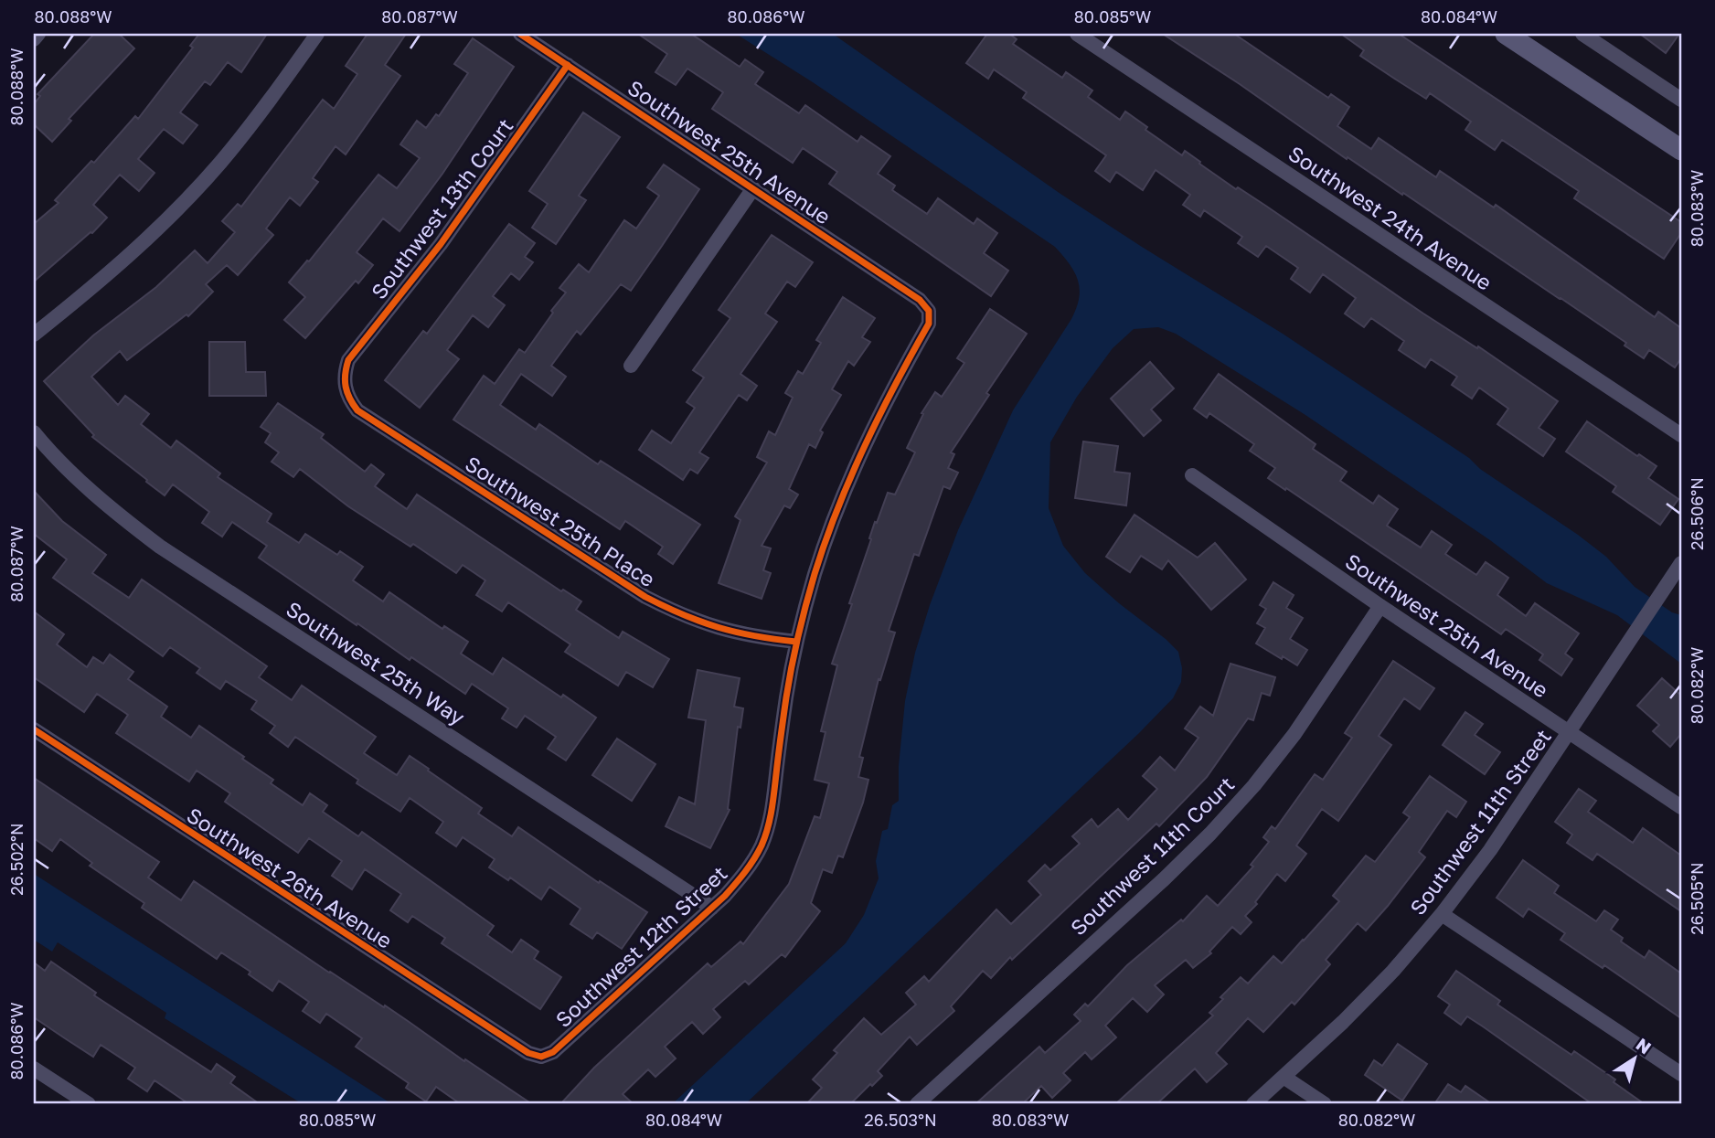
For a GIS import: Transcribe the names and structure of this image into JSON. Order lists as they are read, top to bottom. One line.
{"streets":{"street":["Southwest 25th Avenue","Southwest 13th Court","Southwest 24th Avenue","Southwest 25th Place","Southwest 25th Way","Southwest 11th Street","Southwest 11th Court","Southwest 26th Avenue","Southwest 12th Street"]},"crossings":[["Southwest 25th Avenue","Southwest 13th Court"],["Southwest 25th Avenue","Southwest 11th Street"],["Southwest 25th Avenue","Southwest 11th Court"],["Southwest 25th Avenue","Southwest 12th Street"],["Southwest 13th Court","Southwest 25th Place"],["Southwest 25th Place","Southwest 12th Street"],["Southwest 25th Way","Southwest 12th Street"],["Southwest 26th Avenue","Southwest 12th Street"]],"north":"top right","coordinates":["80.088°W","80.087°W","80.086°W","80.085°W","80.084°W","80.083°W","26.506°N","80.082°W","26.502°N","26.505°N","26.503°N"]}
